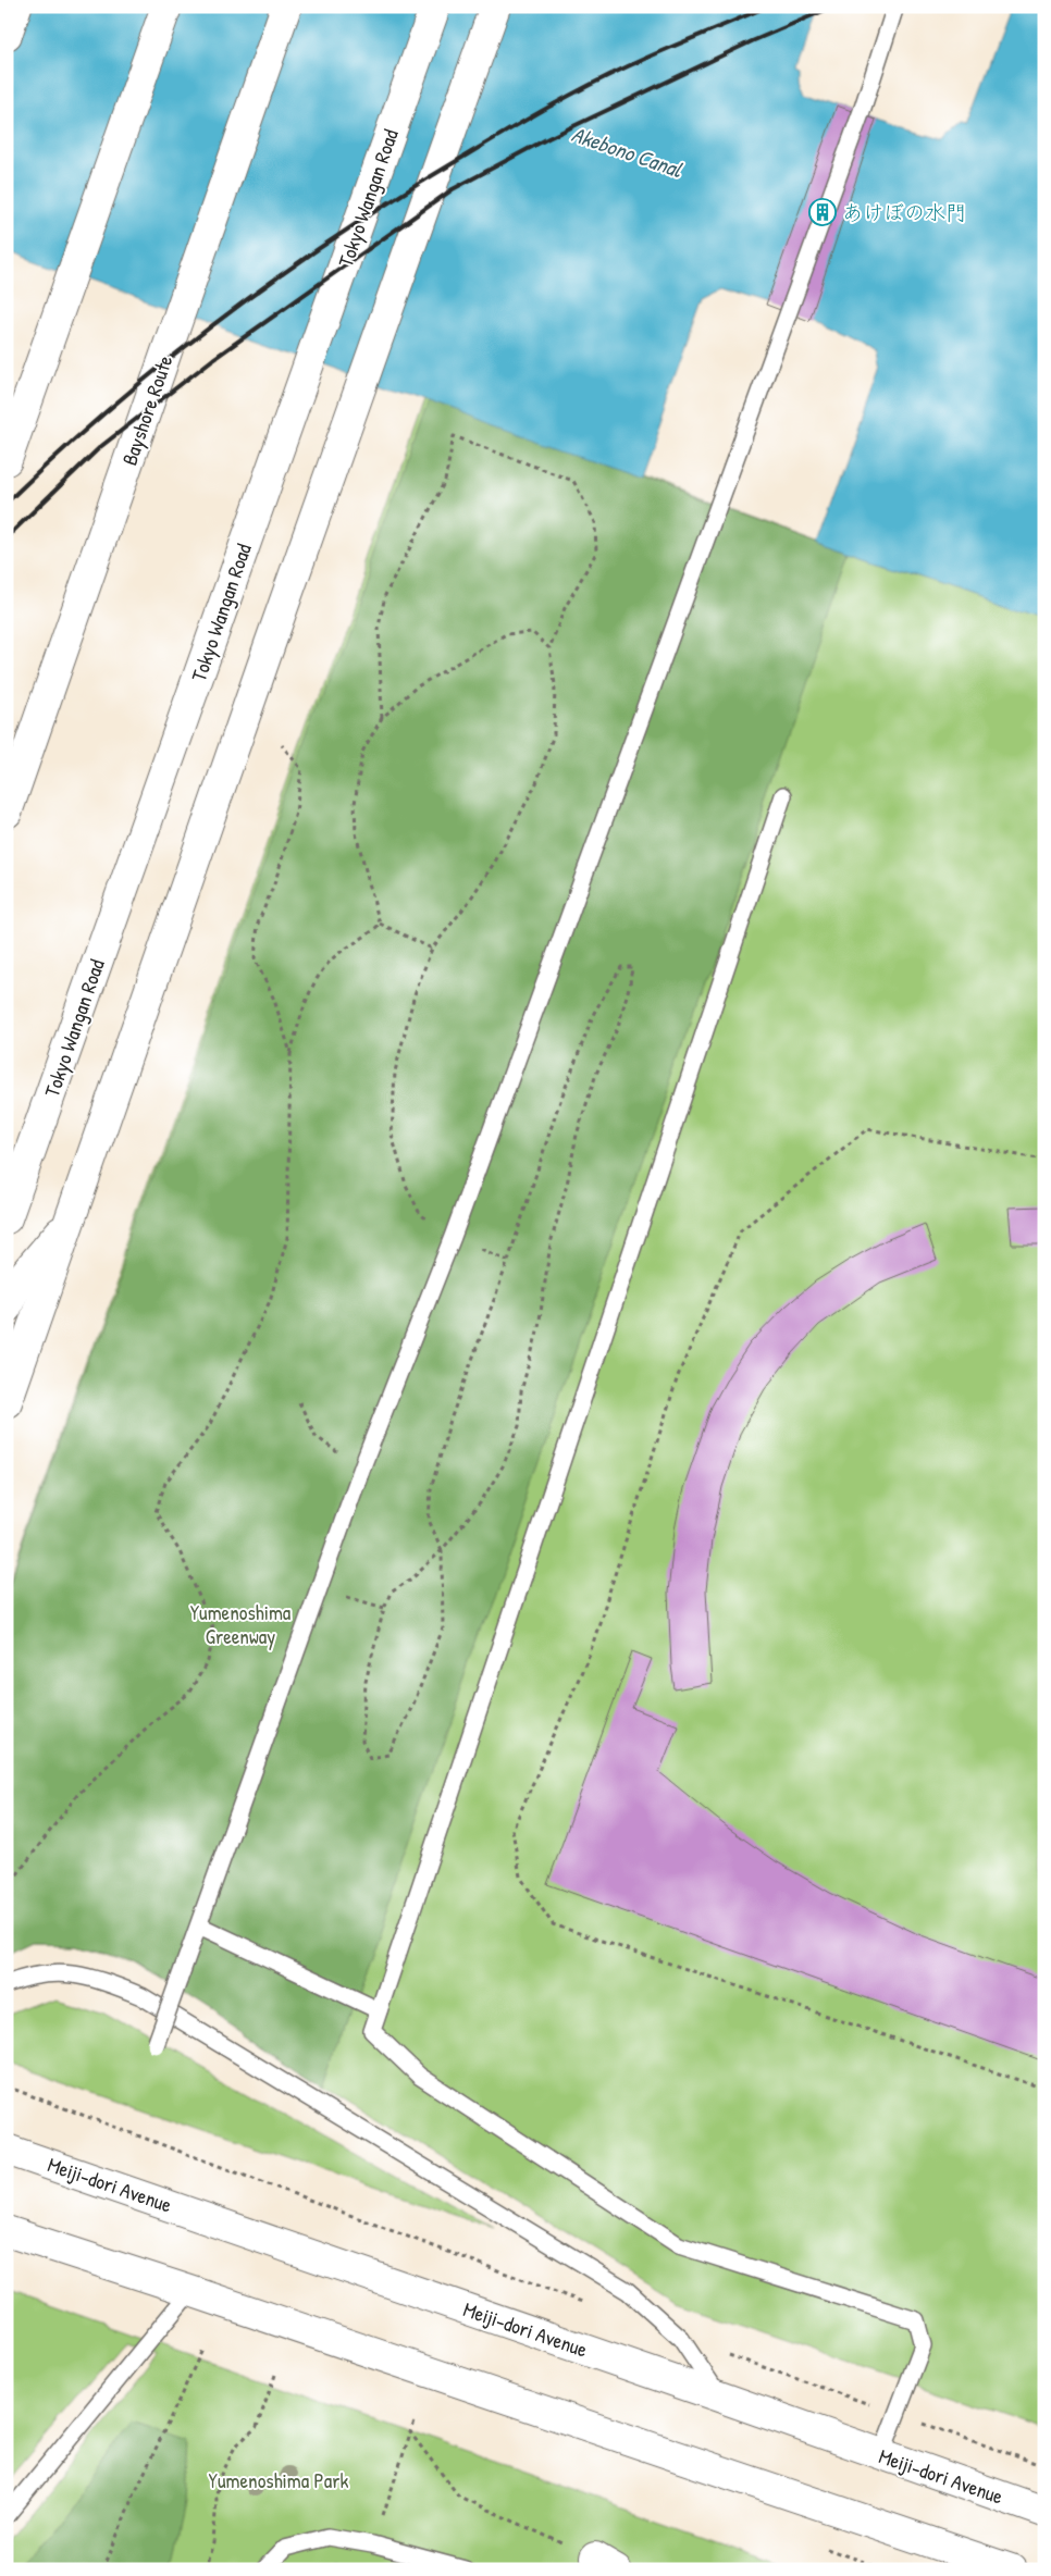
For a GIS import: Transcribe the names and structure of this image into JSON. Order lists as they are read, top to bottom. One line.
{"streets":{"main road":["Tokyo Wangan Road","Bayshore Route","Meiji-dori Avenue"]},"water":["Akebono Canal"],"parks":["Yumenoshima Greenway","Yumenoshima Park"],"places":{"building":["あけぼの水門"]}}
